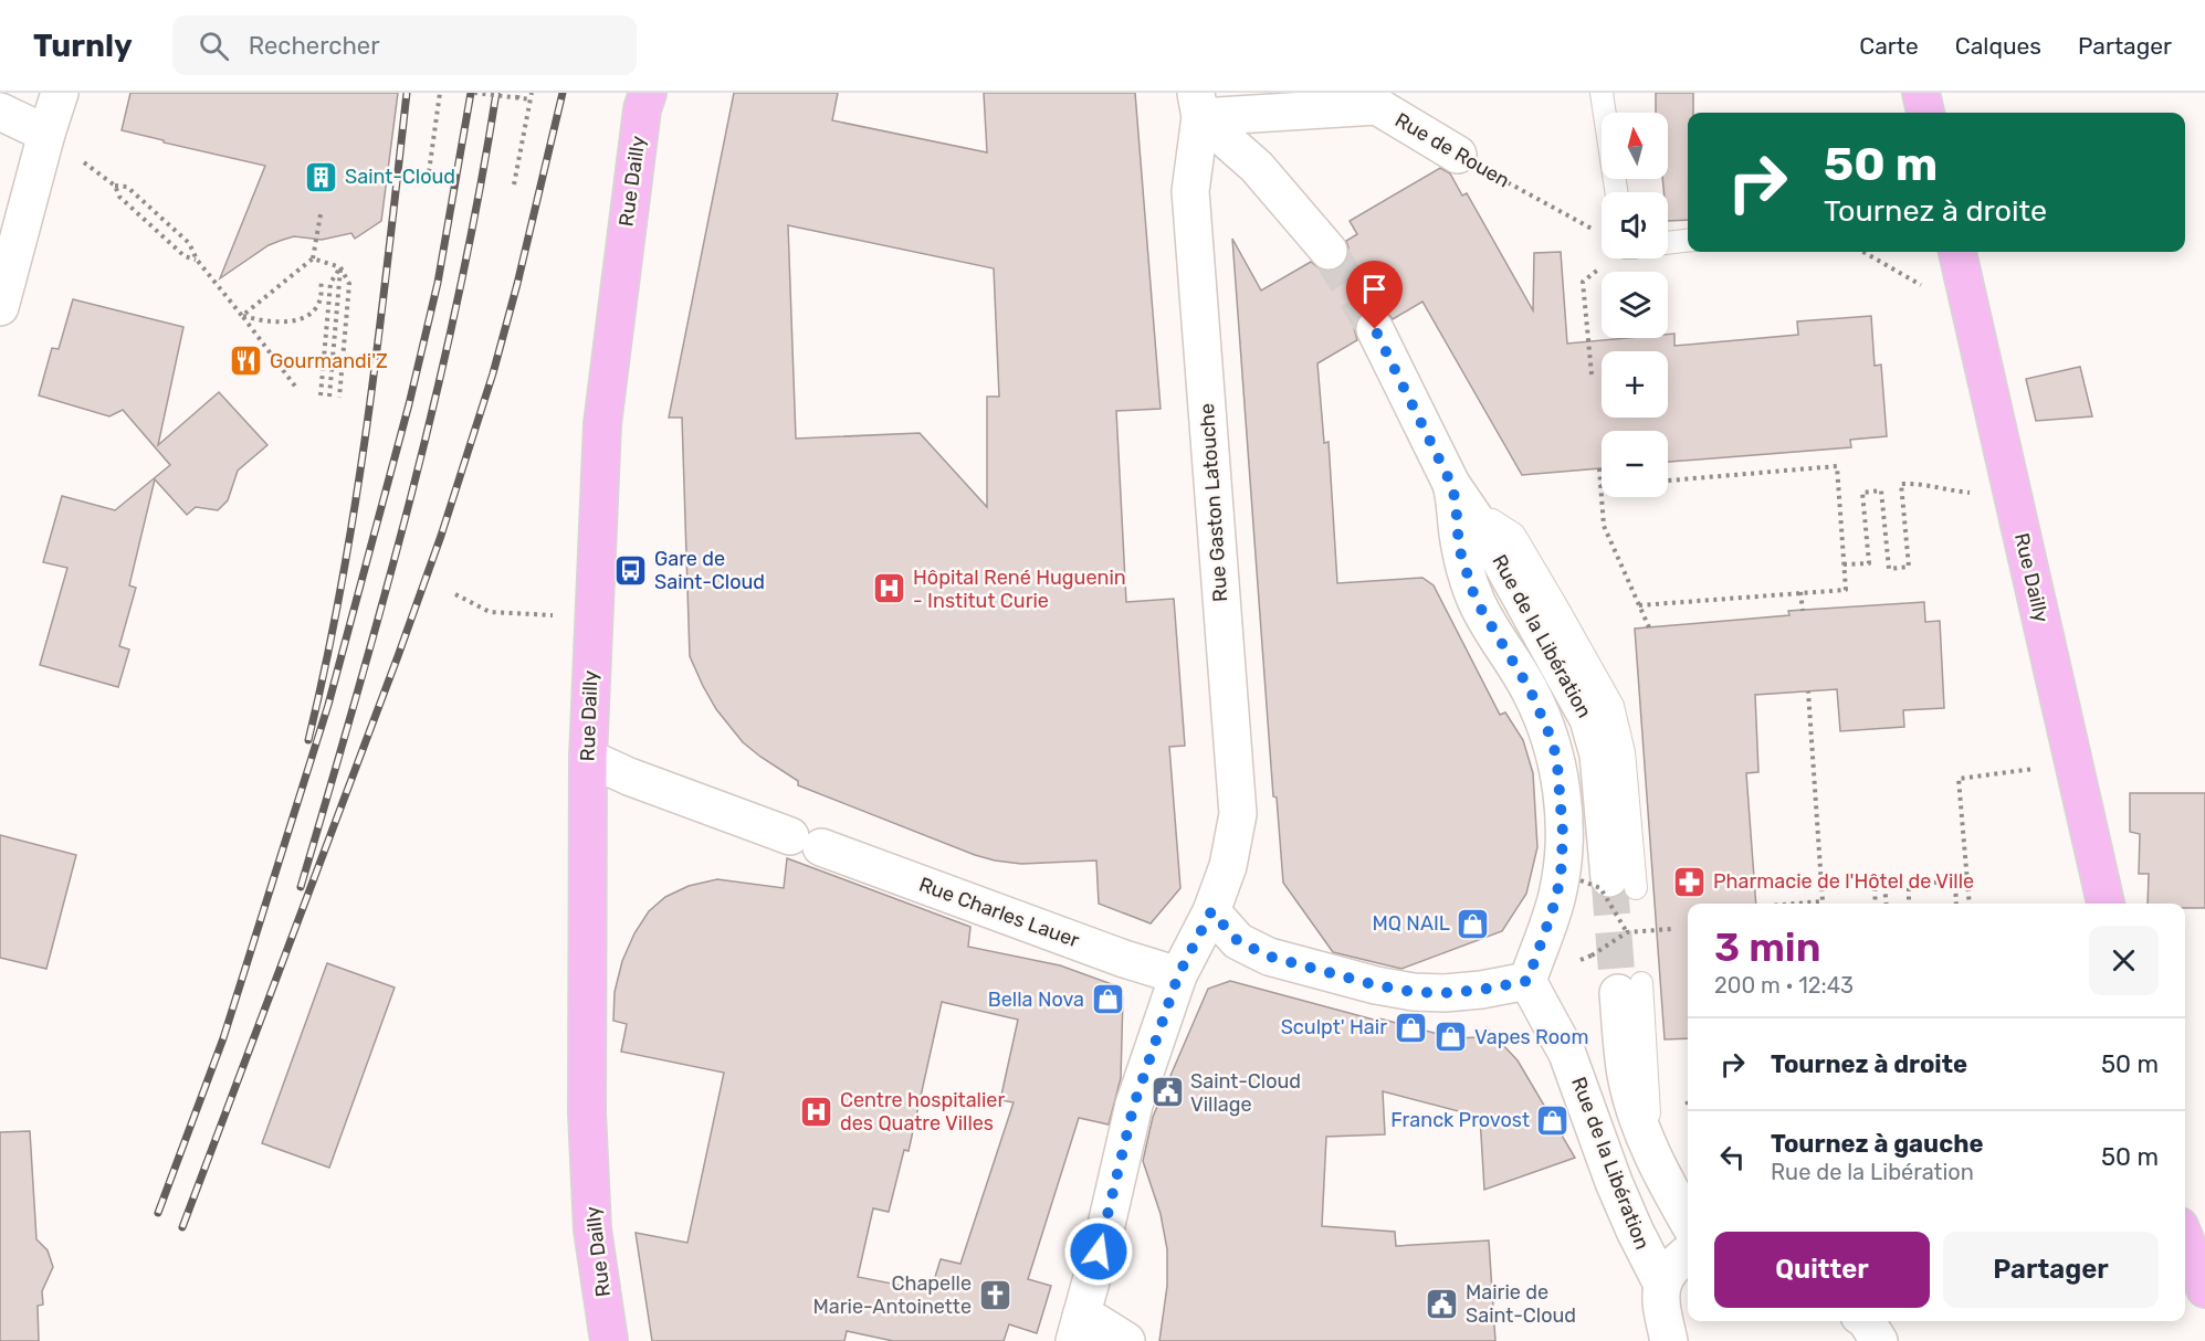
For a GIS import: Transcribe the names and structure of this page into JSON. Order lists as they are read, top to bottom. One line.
{"streets":{"main road":["Rue Dailly"],"street":["Rue de Rouen","Rue Gaston Latouche","Rue de la Libération","Rue Charles Lauer"]},"crossings":[["Rue de Rouen","Rue Gaston Latouche"],["Rue Dailly","Rue Charles Lauer"],["Rue Gaston Latouche","Rue Charles Lauer"]],"places":{"building":["Saint-Cloud"],"restaurant":["Gourmandi'Z"],"bus stop":["Gare de Saint-Cloud"],"hospital":["Hôpital René Huguenin - Institut Curie","Centre hospitalier des Quatre Villes"],"pharmacy":["Pharmacie de l'Hôtel de Ville"],"shop":["MQ NAIL","Bella Nova","Sculpt' Hair","Vapes Room","Franck Provost"],"public building":["Saint-Cloud Village","Mairie de Saint-Cloud"],"church":["Chapelle Marie-Antoinette"]},"north":"top","page":{"header":"Turnly","search":"Rechercher","nav":["Carte","Calques","Partager"],"map_buttons":["+","−"],"turn":["50 m","Tournez à droite"],"heading":["3 min","200 m · 12:43"],"list":[{"name":"Tournez à droite","value":"50 m"},{"name":"Tournez à gauche","note":"Rue de la Libération","value":"50 m"}],"buttons":["Quitter","Partager"]}}
